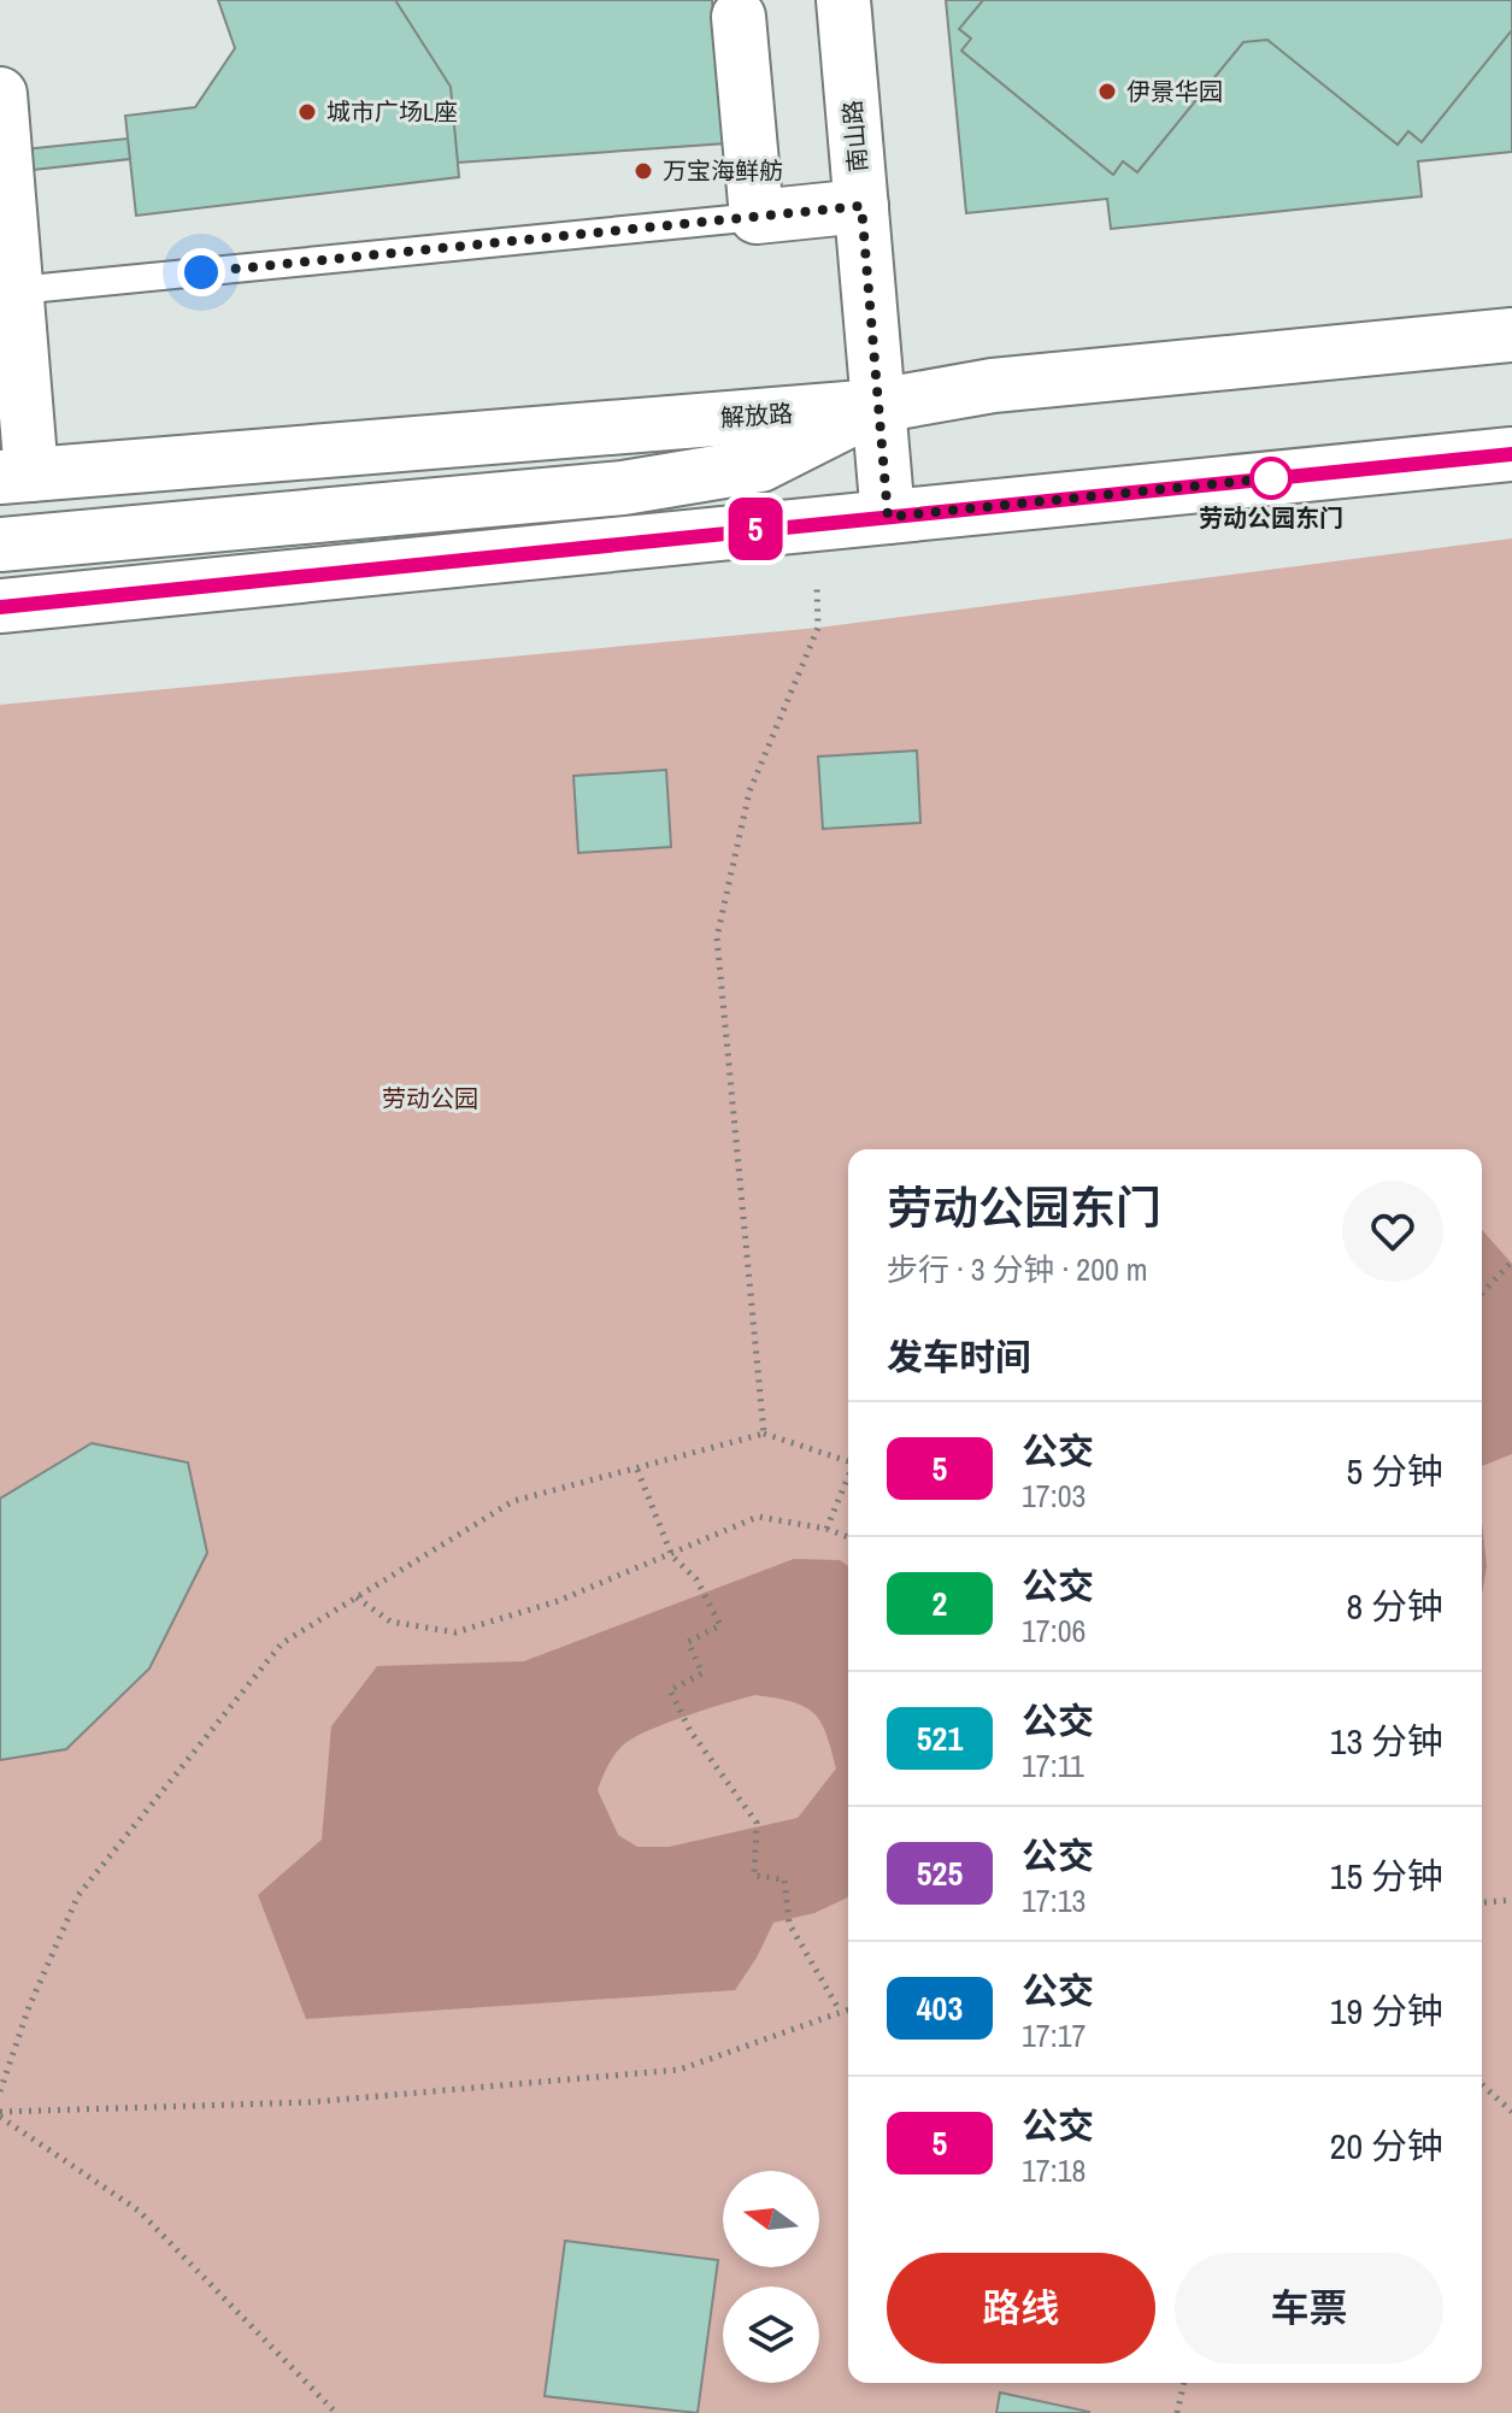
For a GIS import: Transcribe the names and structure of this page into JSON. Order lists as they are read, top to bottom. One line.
{"streets":{"main road":["南山路","解放路"]},"crossings":[["南山路","解放路"]],"parks":["劳动公园"],"places":["伊景华园","城市广场L座","万宝海鲜舫","劳动公园东门"],"lines":["bus line 5"],"north":"left","page":{"on_map":"5","heading":[["劳动公园东门","步行 · 3 分钟 · 200 m"],"发车时间"],"list":[{"mark":"5","name":"公交","note":"17:03","value":"5 分钟"},{"mark":"2","name":"公交","note":"17:06","value":"8 分钟"},{"mark":"521","name":"公交","note":"17:11","value":"13 分钟"},{"mark":"525","name":"公交","note":"17:13","value":"15 分钟"},{"mark":"403","name":"公交","note":"17:17","value":"19 分钟"},{"mark":"5","name":"公交","note":"17:18","value":"20 分钟"}],"buttons":["路线","车票"]}}
